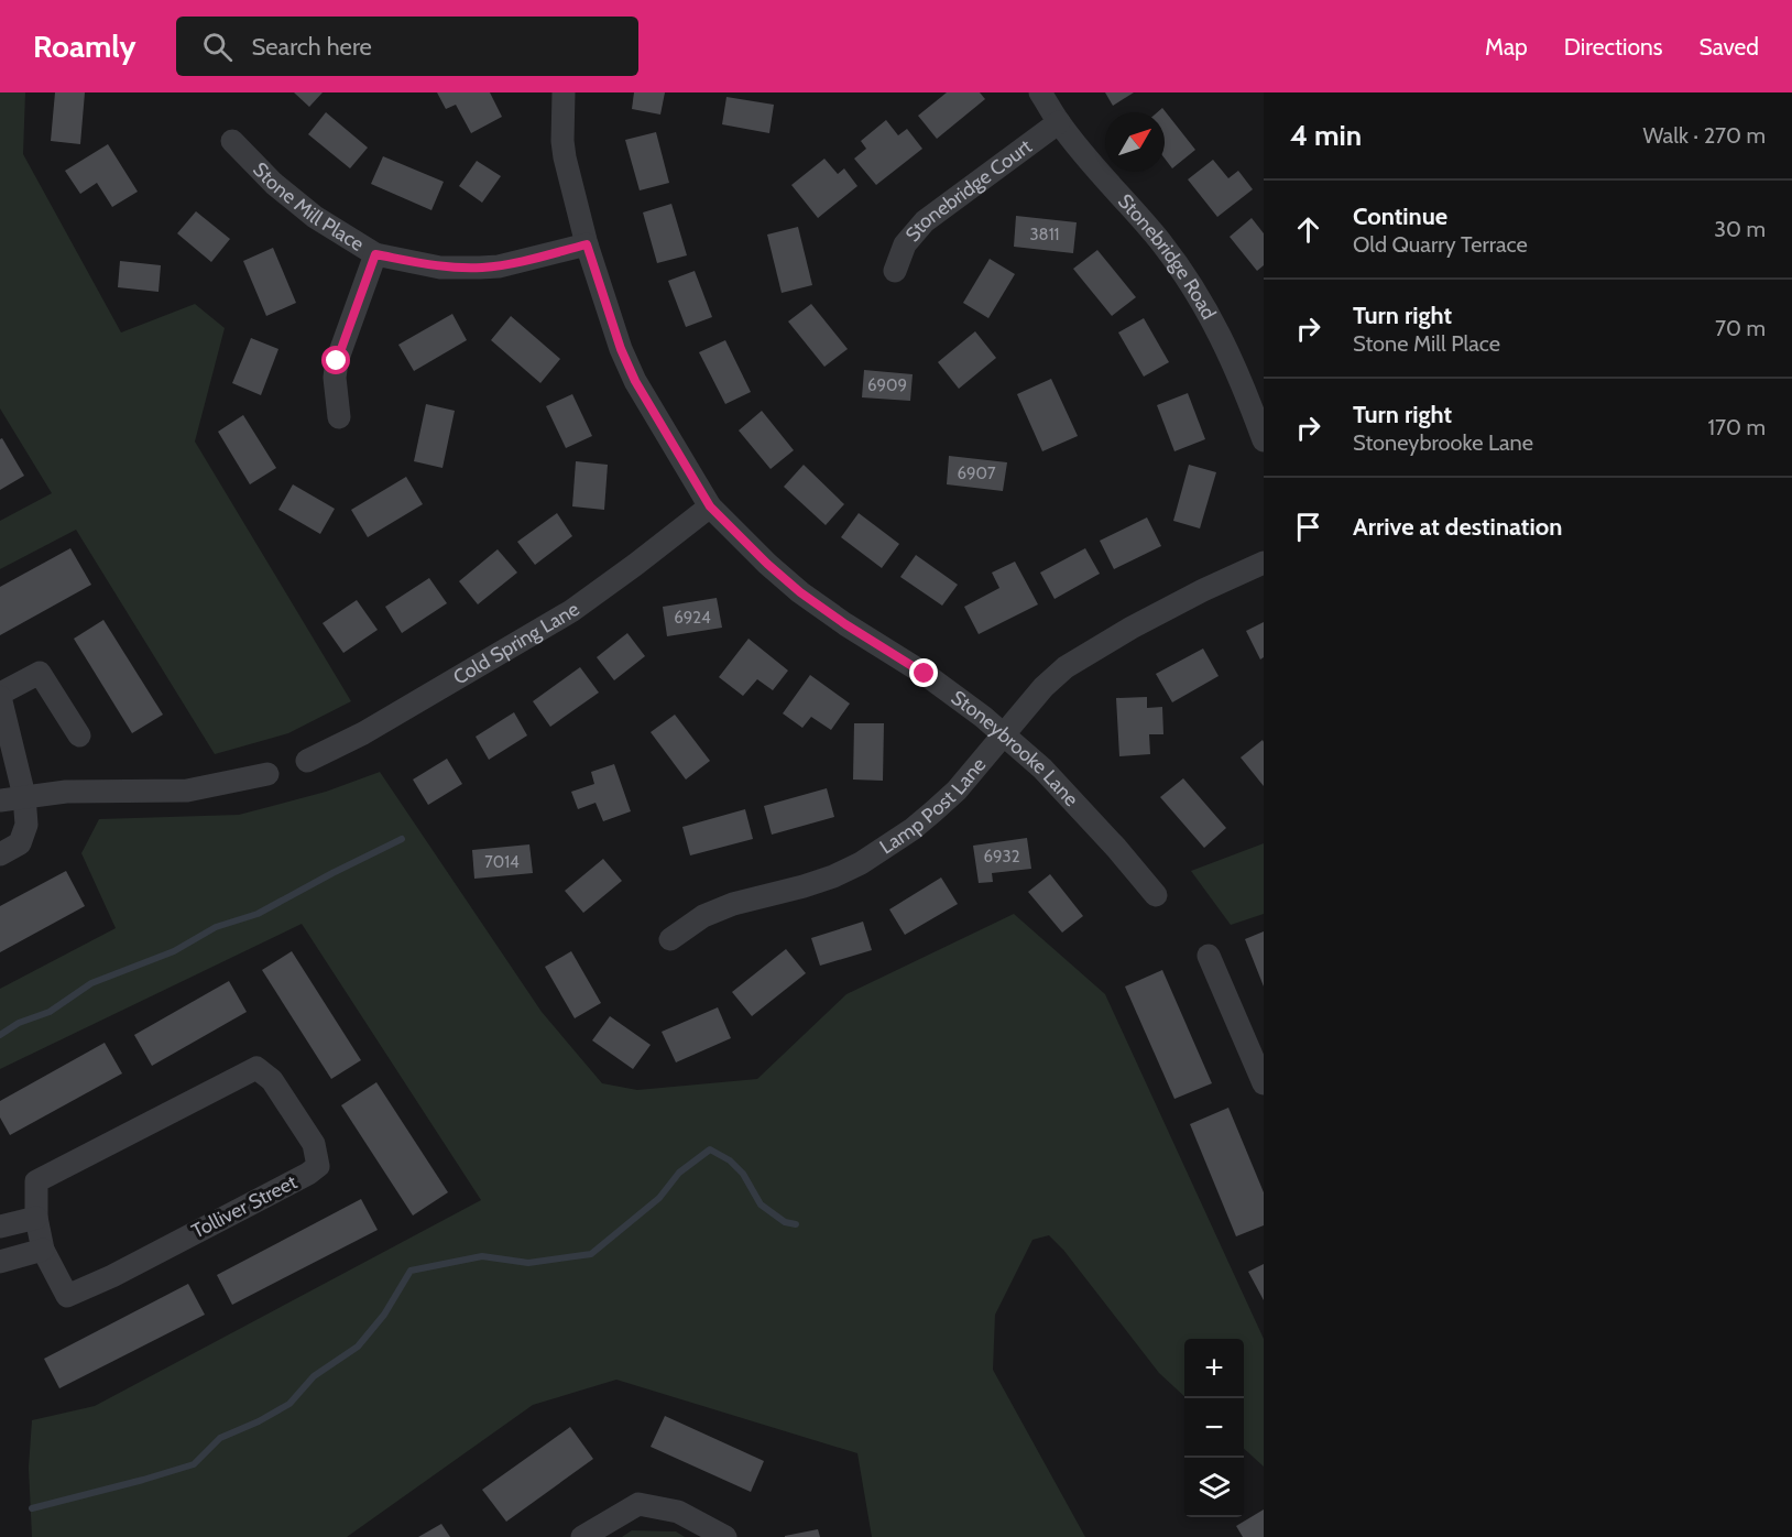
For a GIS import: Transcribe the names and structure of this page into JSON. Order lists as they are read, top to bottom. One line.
{"streets":{"street":["Stonebridge Court","Stone Mill Place","Stonebridge Road","Cold Spring Lane","Stoneybrooke Lane","Lamp Post Lane","Tolliver Street"]},"crossings":[["Stonebridge Court","Stonebridge Road"],["Stone Mill Place","Stoneybrooke Lane"],["Cold Spring Lane","Stoneybrooke Lane"],["Stoneybrooke Lane","Lamp Post Lane"]],"house_numbers":["3811","6909","6907","6924","6932","7014"],"north":"top right","page":{"header":"Roamly","search":"Search here","nav":["Map","Directions","Saved"],"heading":["4 min","Walk · 270 m"],"list":[["Continue","Old Quarry Terrace","30 m"],["Turn right","Stone Mill Place","70 m"],["Turn right","Stoneybrooke Lane","170 m"],"Arrive at destination"],"map_buttons":["+","−"]}}
